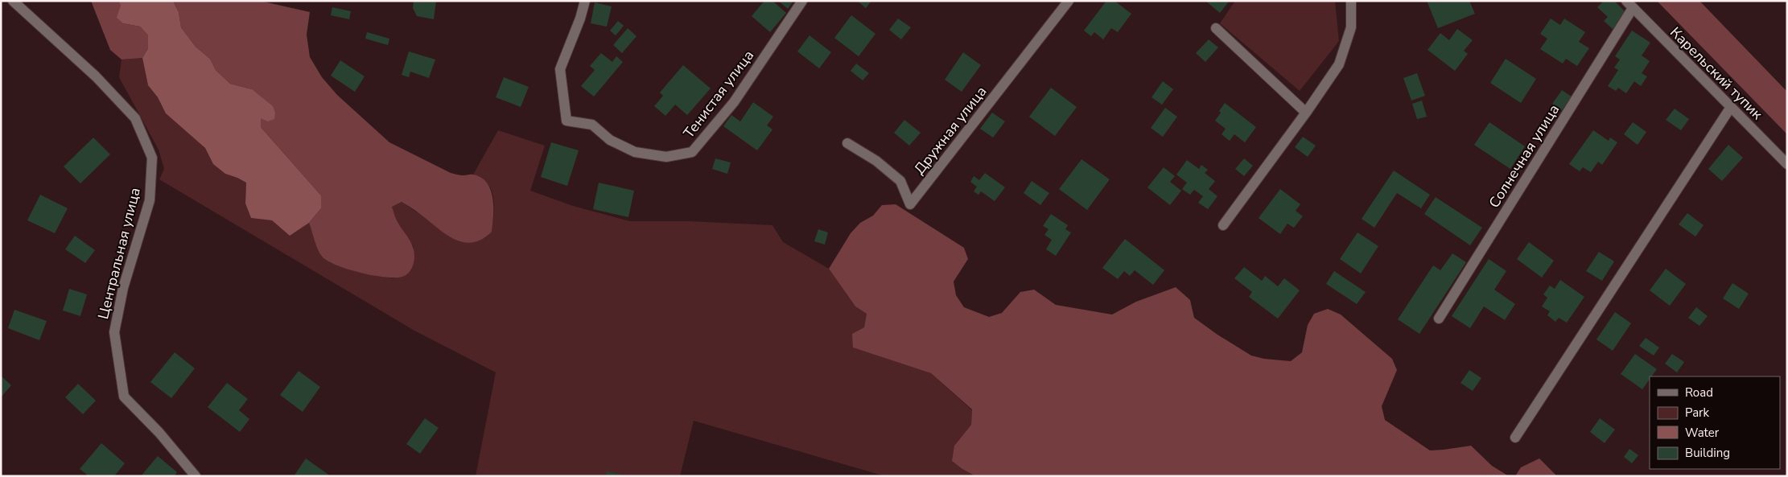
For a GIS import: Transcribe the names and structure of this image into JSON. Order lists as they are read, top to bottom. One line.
{"streets":{"street":["Карельский тупик","Тенистая улица","Дружная улица","Солнечная улица","Центральная улица"]},"crossings":[["Карельский тупик","Солнечная улица"]],"legend":["Road","Park","Water","Building"]}
